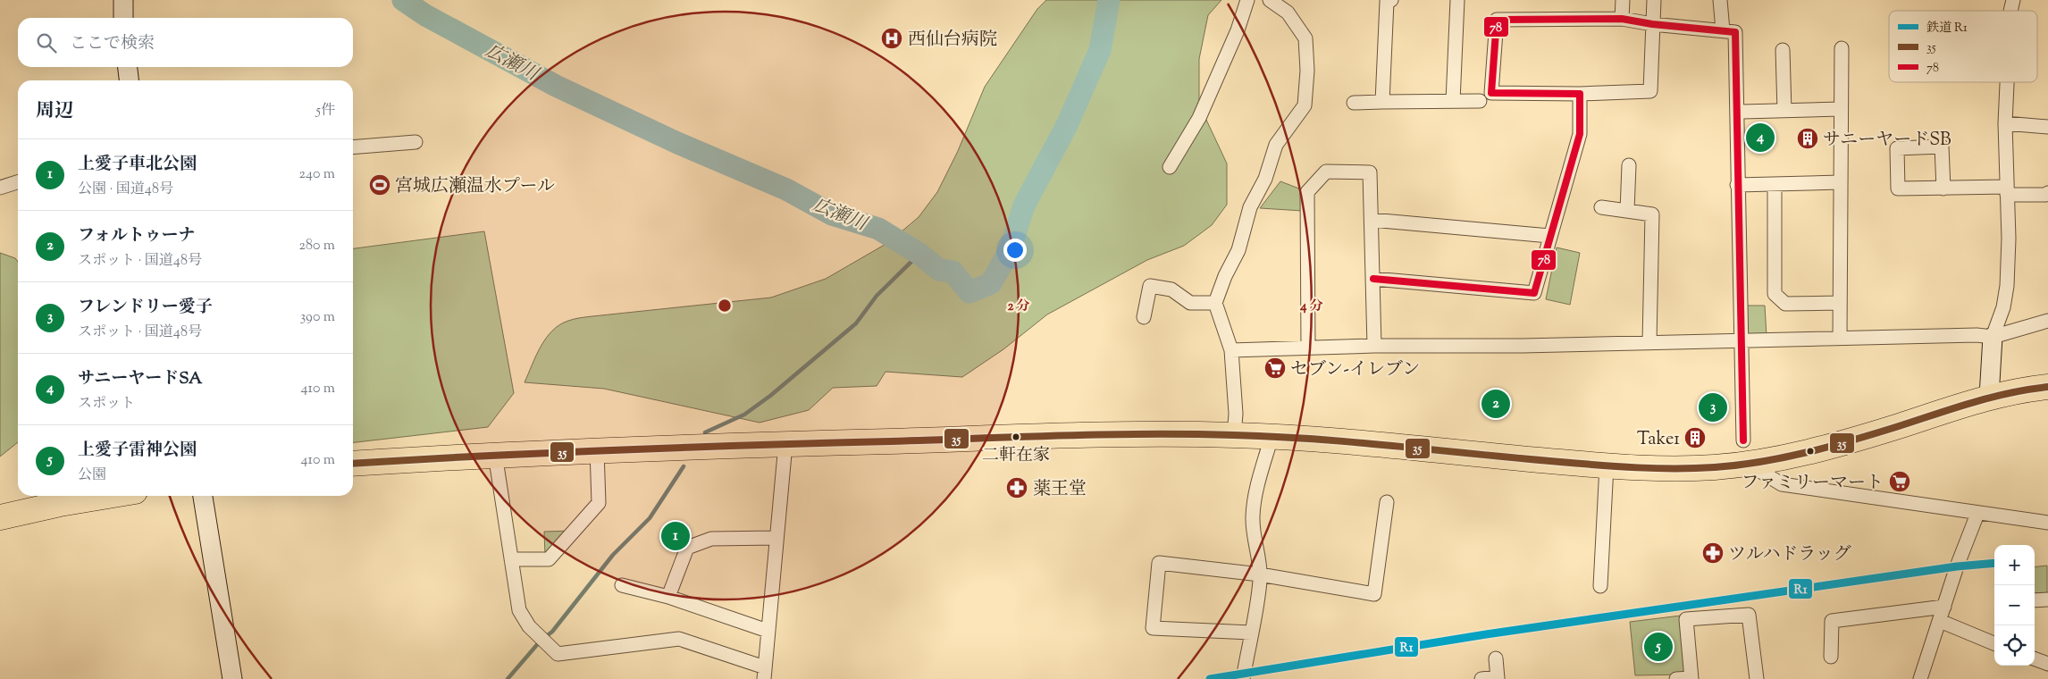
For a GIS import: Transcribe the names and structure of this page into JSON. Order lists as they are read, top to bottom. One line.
{"water":["広瀬川"],"places":{"hospital":["西仙台病院"],"building":["サニーヤードSB","Take1"],"sports":["宮城広瀬温水プール"],"supermarket":["セブン-イレブン","ファミリーマート"],"other":["二軒在家"],"pharmacy":["薬王堂","ツルハドラッグ"]},"lines":["transit line 78","transit line 35","rail line R1"],"legend":["鉄道 R1","35","78"],"page":{"search":"ここで検索","heading":["周辺","5件"],"pins":["4","2","3","1","5"],"list":[{"mark":"1","name":"上愛子車北公園","note":"公園 · 国道48号","value":"240 m"},{"mark":"2","name":"フォルトゥーナ","note":"スポット · 国道48号","value":"280 m"},{"mark":"3","name":"フレンドリー愛子","note":"スポット · 国道48号","value":"390 m"},{"mark":"4","name":"サニーヤードSA","note":"スポット","value":"410 m"},{"mark":"5","name":"上愛子雷神公園","note":"公園","value":"410 m"}],"map_buttons":["+","−"]},"rings":["2 分","4 分"]}
